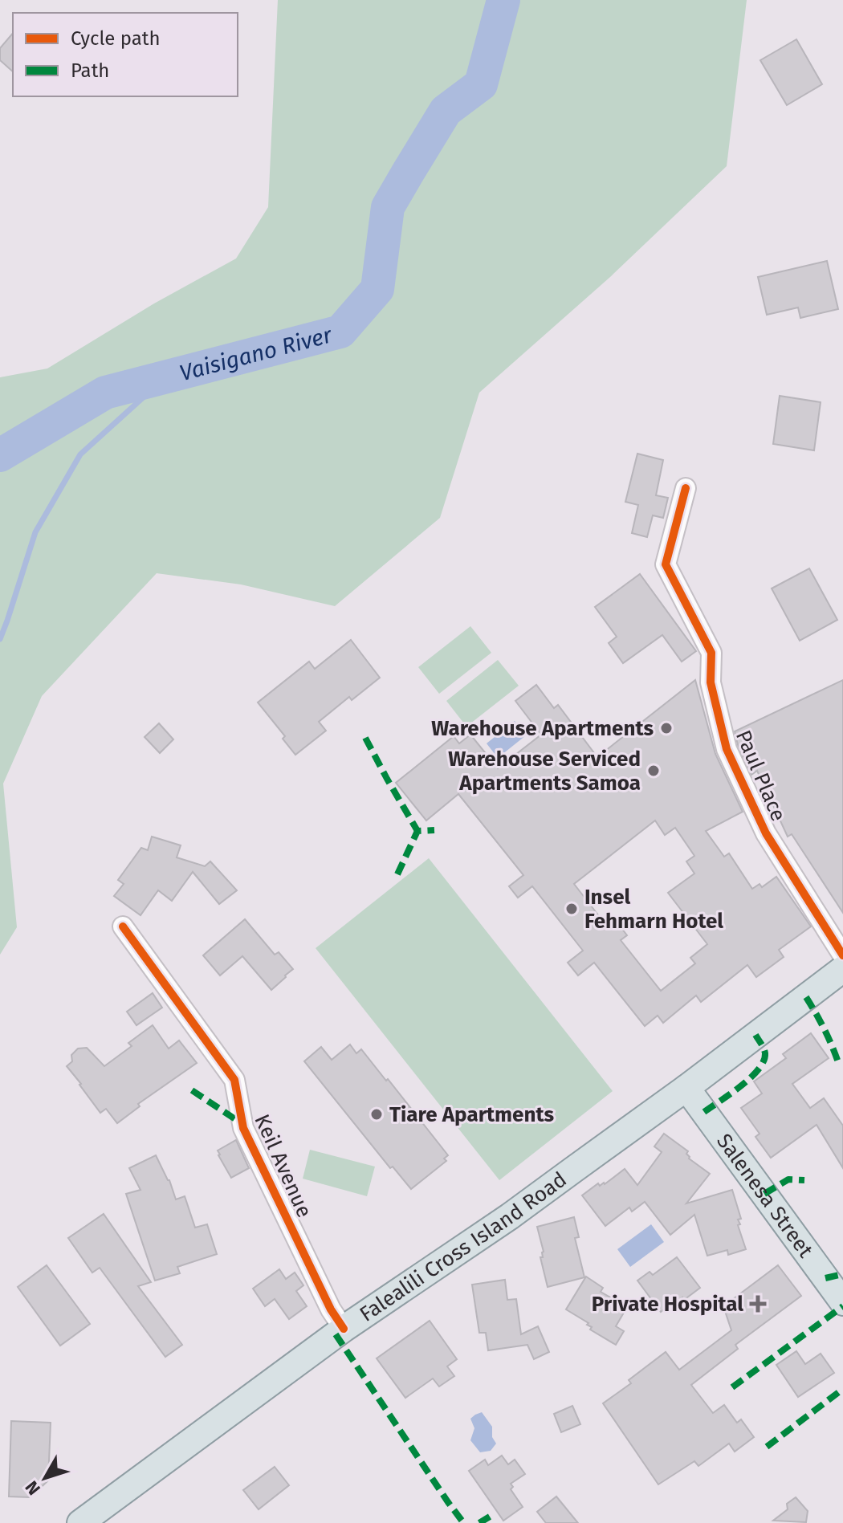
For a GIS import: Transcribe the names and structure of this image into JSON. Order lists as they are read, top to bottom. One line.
{"streets":{"main road":["Salenesa Street","Falealili Cross Island Road"],"street":["Paul Place","Keil Avenue"]},"crossings":[["Keil Avenue","Falealili Cross Island Road"],["Salenesa Street","Falealili Cross Island Road"]],"water":["Vaisigano River"],"places":{"other":["Warehouse Apartments","Warehouse Serviced Apartments Samoa","Insel Fehmarn Hotel","Tiare Apartments"],"health":["Private Hospital"]},"legend":["Cycle path","Path"],"north":"bottom left"}
